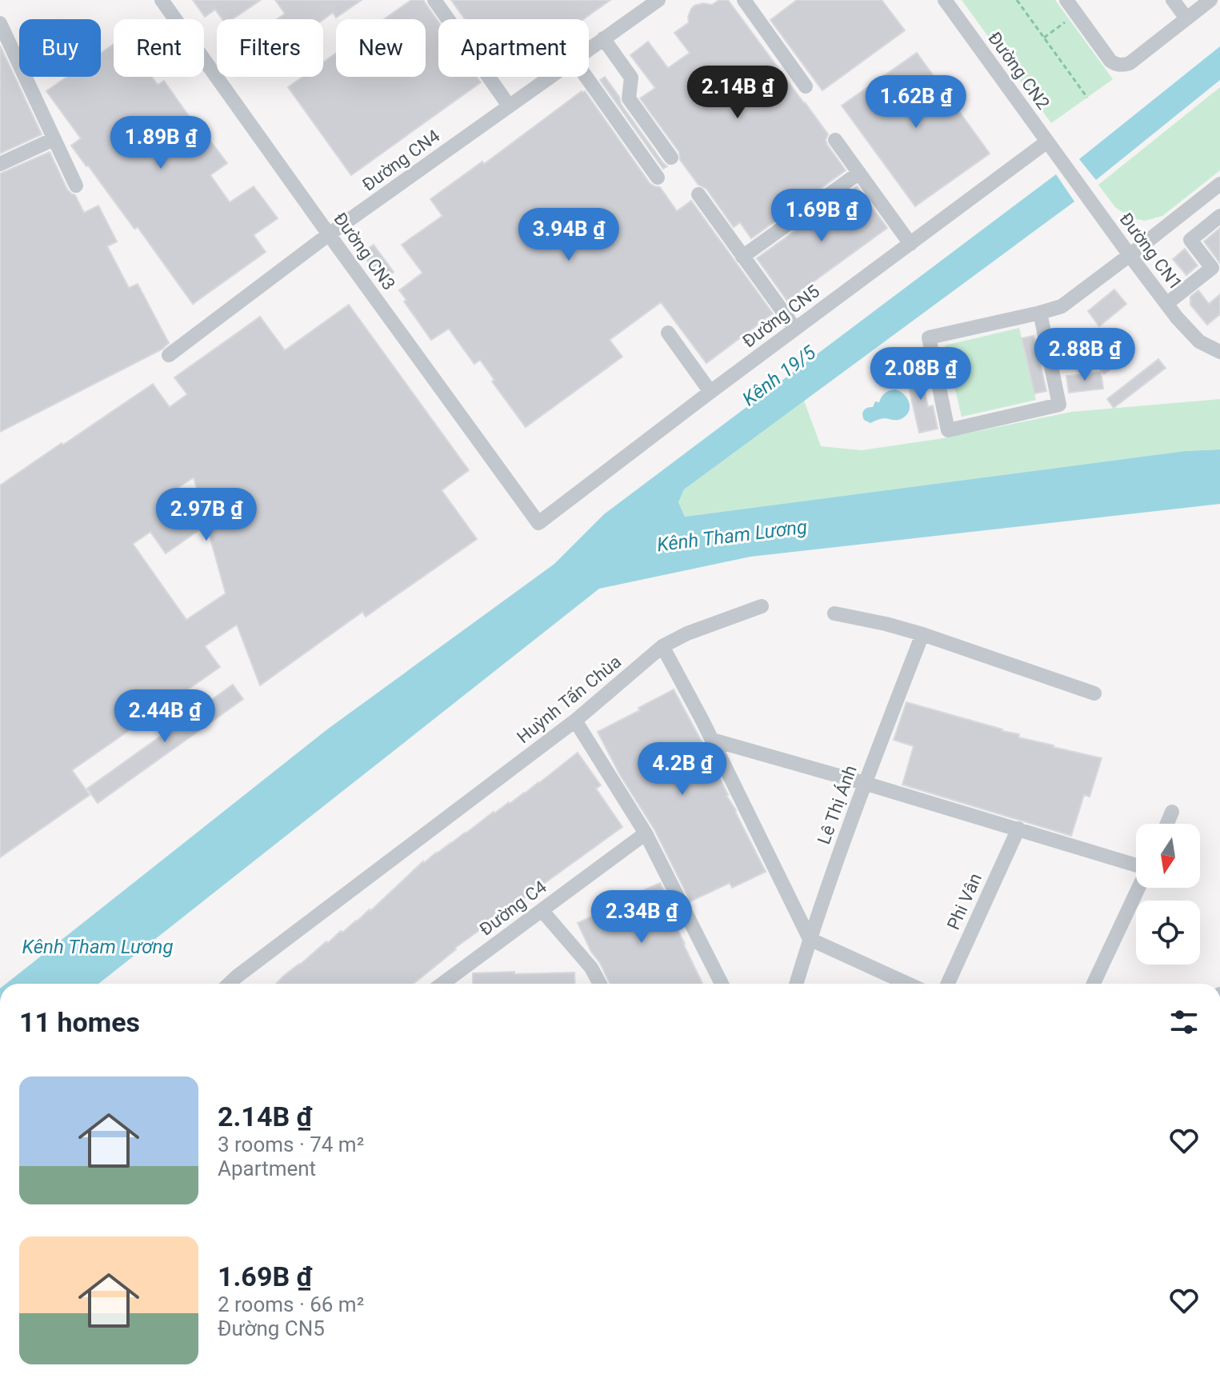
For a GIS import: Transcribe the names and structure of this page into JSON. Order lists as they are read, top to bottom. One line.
{"streets":{"street":["Đường CN2","Đường CN4","Đường CN3","Đường CN1","Đường CN5","Huỳnh Tấn Chùa","Lê Thị Ánh","Phi Vân","Đường C4"]},"crossings":[["Đường CN2","Đường CN1"],["Đường CN2","Đường CN5"],["Đường CN4","Đường CN3"],["Đường CN3","Đường CN5"]],"water":["Kênh 19/5","Kênh Tham Lương"],"north":"bottom","page":{"chip":["Buy","Rent","Filters","New","Apartment"],"price":["2.14B ₫","1.62B ₫","1.89B ₫","1.69B ₫","3.94B ₫","2.88B ₫","2.08B ₫","2.97B ₫","2.44B ₫","4.2B ₫","2.34B ₫"],"heading":"11 homes","list":[{"name":"2.14B ₫","note":"3 rooms · 74 m² · Apartment"},{"name":"1.69B ₫","note":"2 rooms · 66 m² · Đường CN5"}]}}
